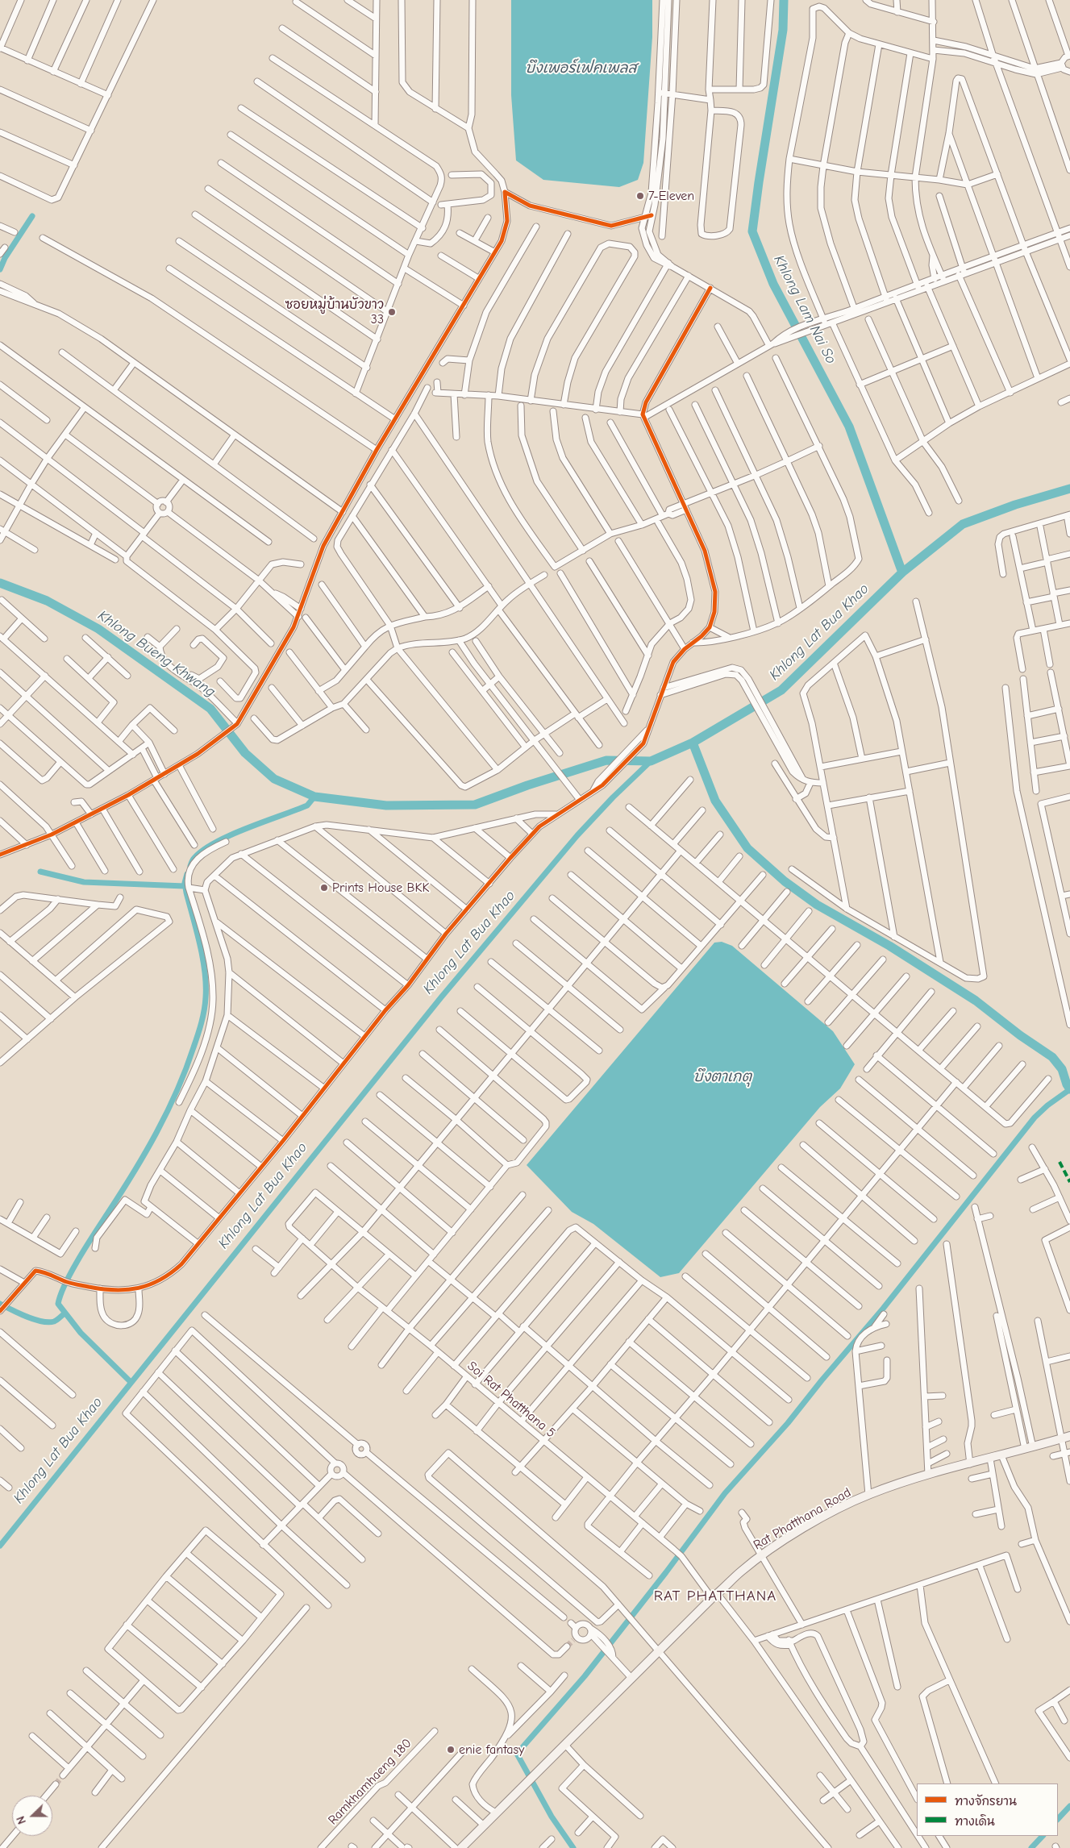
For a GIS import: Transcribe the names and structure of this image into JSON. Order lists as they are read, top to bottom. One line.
{"streets":{"street":["Soi Rat Phatthana 5","Rat Phatthana Road","Ramkhamhaeng 180"]},"crossings":[["Soi Rat Phatthana 5","Rat Phatthana Road"]],"districts":["RAT PHATTHANA"],"water":["บึงเพอร์เฟคเพลส","Khlong Lam Nai So","Khlong Lat Bua Khao","Khlong Bueng Khwang","บึงตาเกตุ"],"places":["7-Eleven","ซอยหมู่บ้านบัวขาว 33","Prints House BKK","enie fantasy"],"legend":["ทางจักรยาน","ทางเดิน"],"north":"left"}
